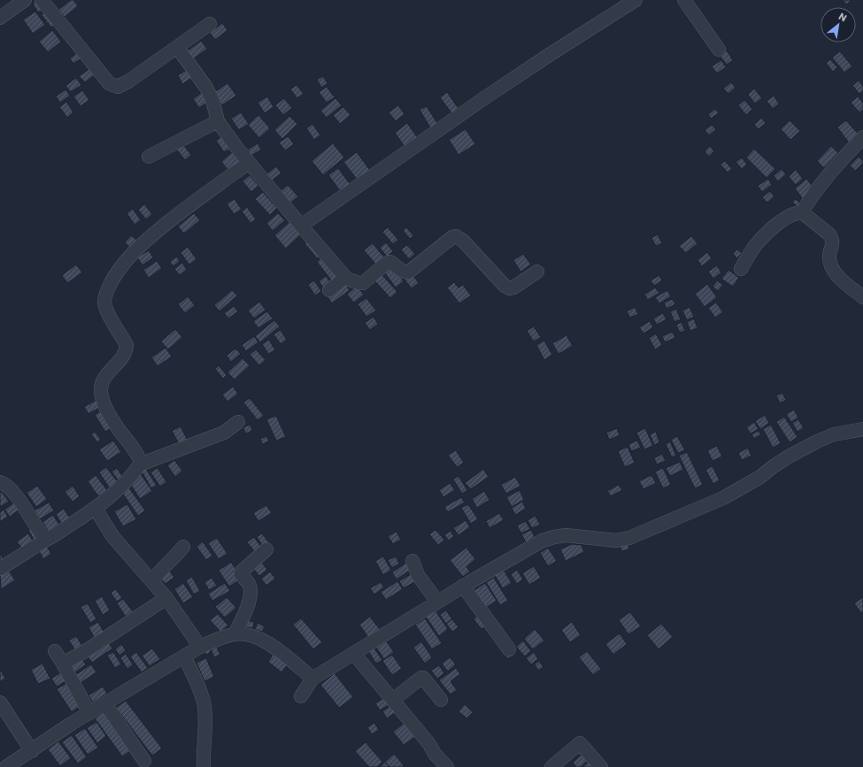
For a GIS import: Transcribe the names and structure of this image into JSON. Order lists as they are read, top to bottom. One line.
{"north":"top right"}
